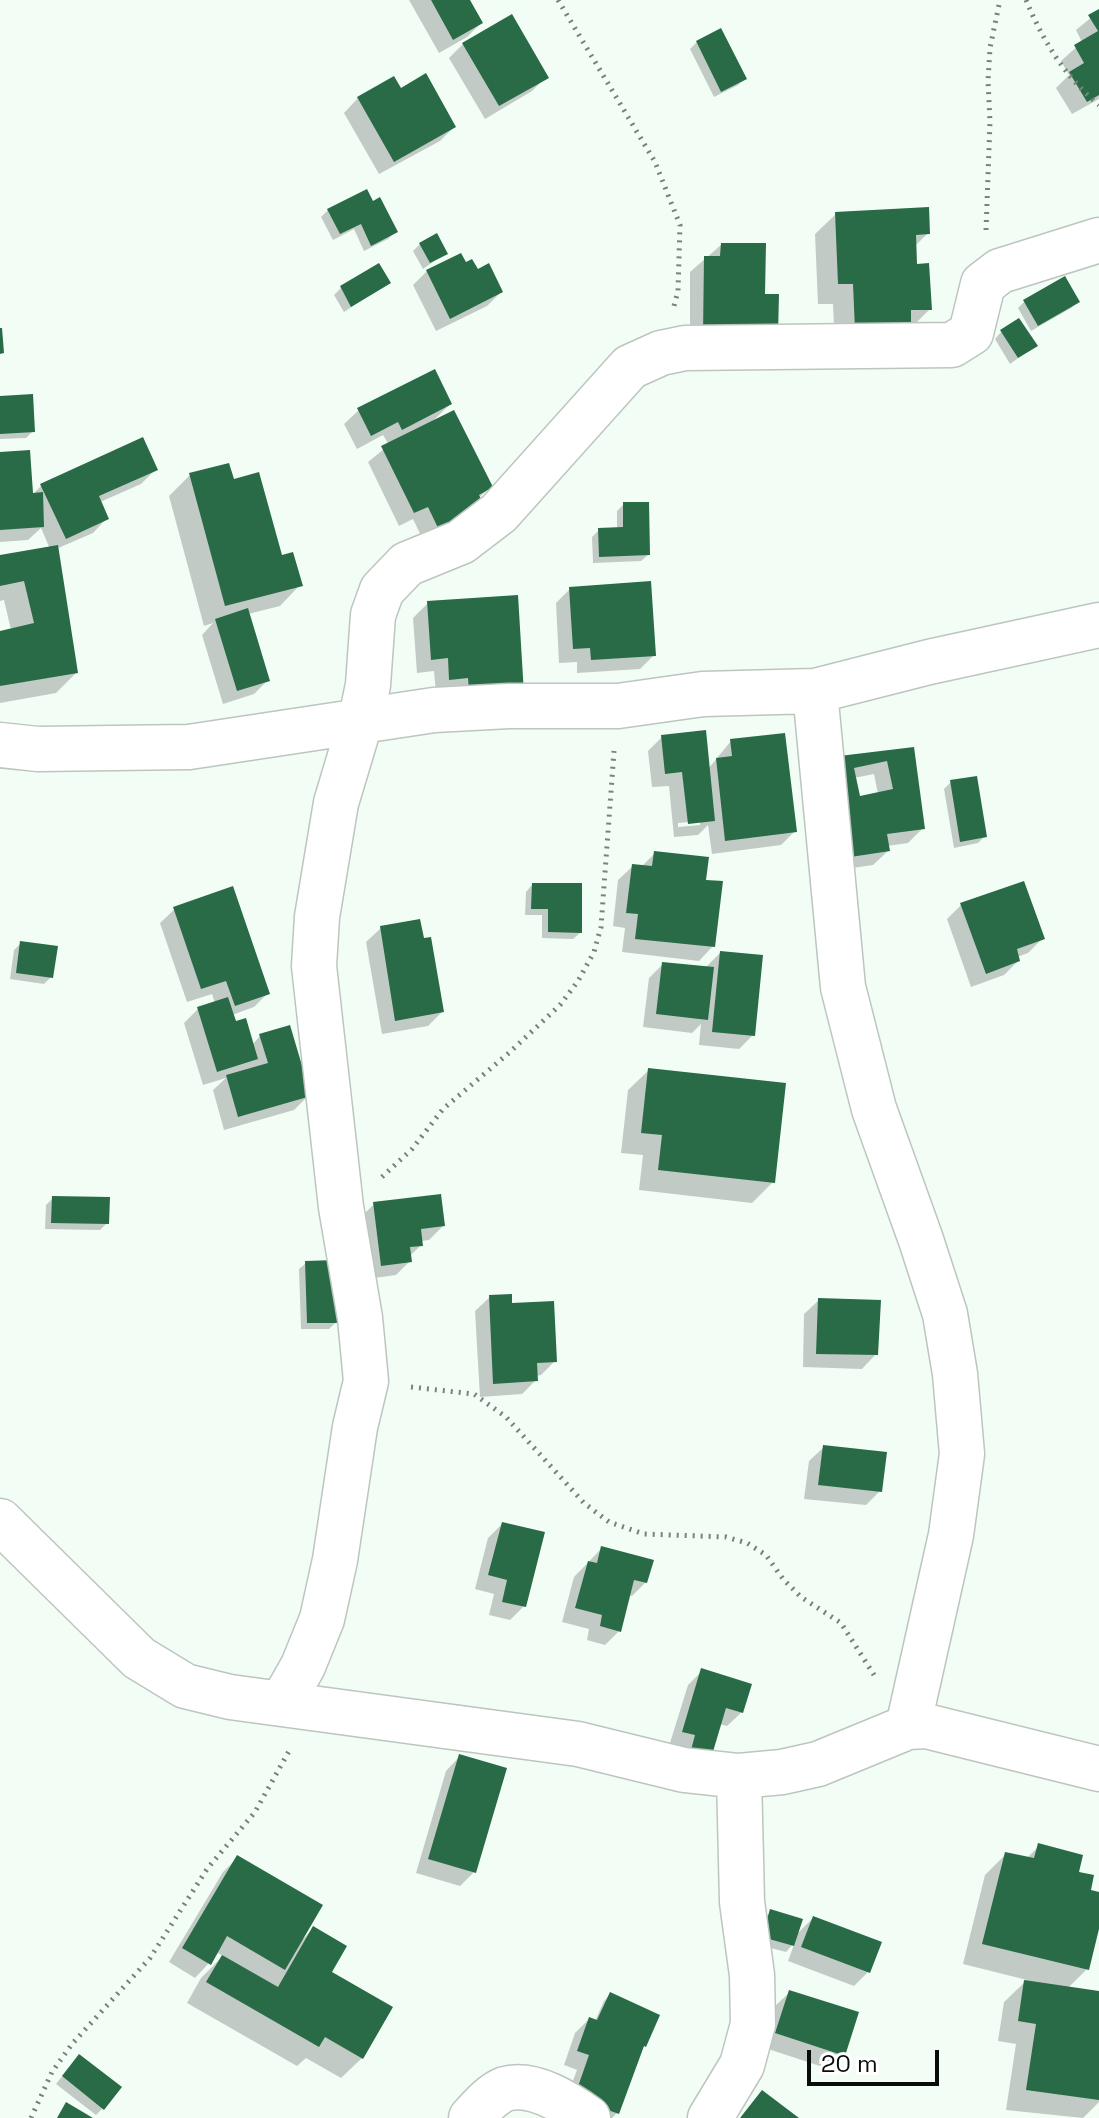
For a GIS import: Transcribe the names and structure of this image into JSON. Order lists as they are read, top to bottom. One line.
{"scale_bar":"20 m"}
